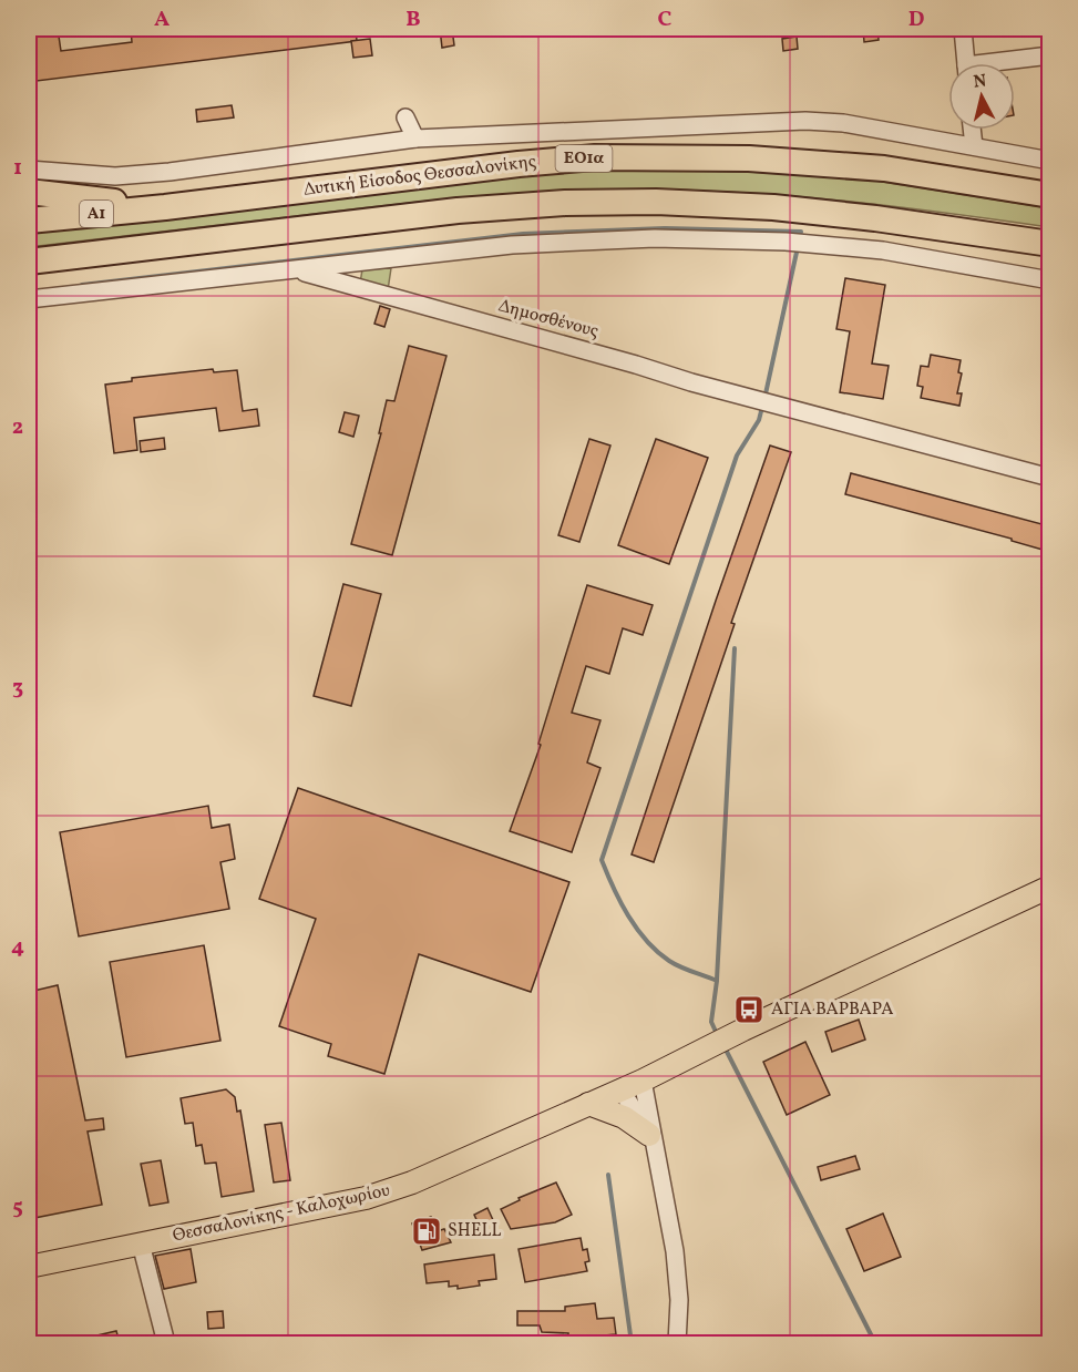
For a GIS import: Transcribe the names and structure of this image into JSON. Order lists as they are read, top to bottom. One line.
{"streets":{"highway":["ΕΟ1α","Δυτική Είσοδος Θεσσαλονίκης","Α1"],"main road":["Θεσσαλονίκης - Καλοχωρίου"],"street":["Δημοσθένους"]},"places":{"bus stop":["ΑΓΙΑ ΒΑΡΒΑΡΑ"],"fuel station":["SHELL"]},"north":"top","grid":{"columns":["A","B","C","D"],"rows":["1","2","3","4","5"]}}
